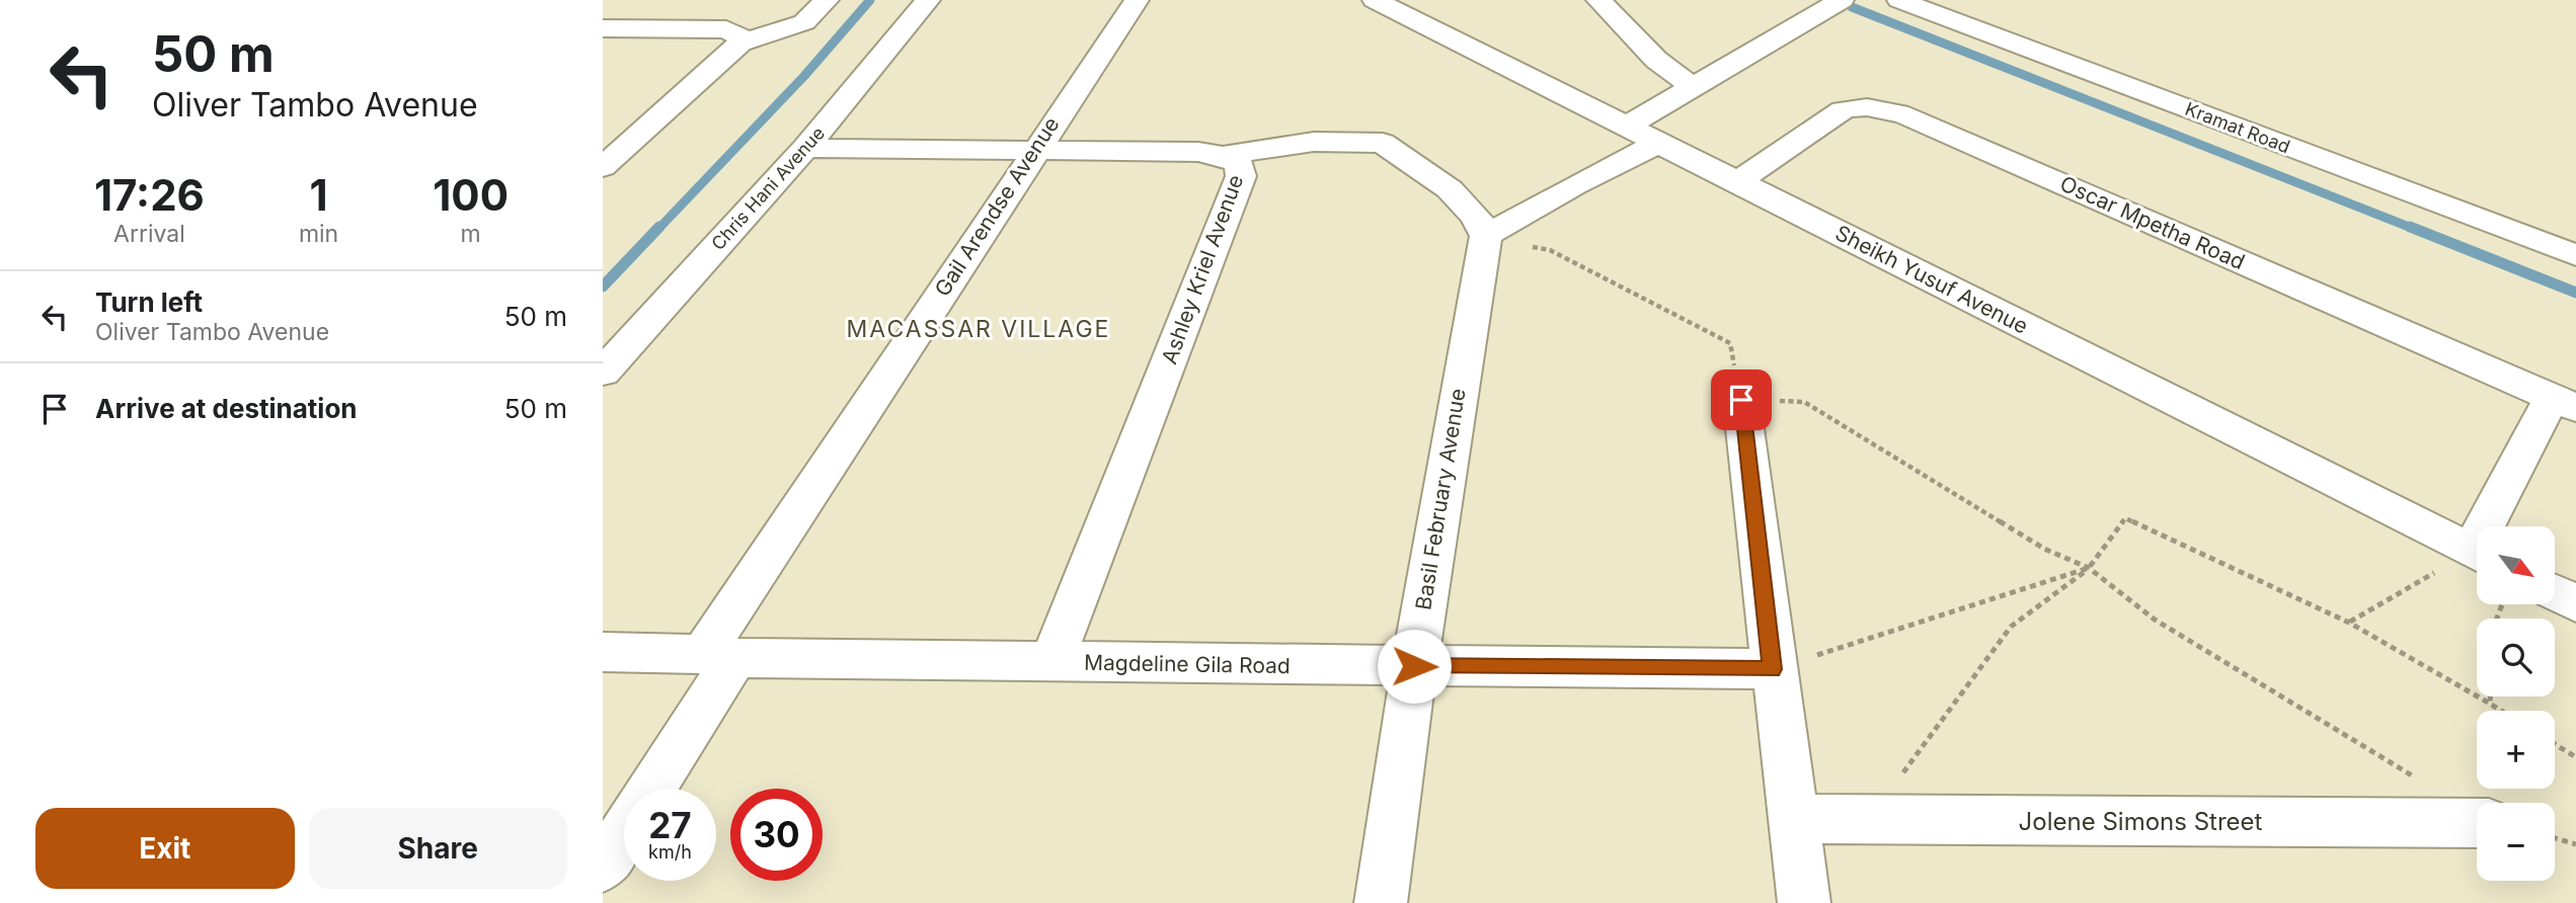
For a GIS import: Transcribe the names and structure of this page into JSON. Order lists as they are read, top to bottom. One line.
{"streets":{"street":["Kramat Road","Chris Hani Avenue","Gail Arendse Avenue","Oscar Mpetha Road","Ashley Kriel Avenue","Sheikh Yusuf Avenue","Basil February Avenue","Magdeline Gila Road","Jolene Simons Street"]},"crossings":[["Chris Hani Avenue","Ashley Kriel Avenue"],["Gail Arendse Avenue","Ashley Kriel Avenue"],["Gail Arendse Avenue","Magdeline Gila Road"],["Oscar Mpetha Road","Sheikh Yusuf Avenue"],["Ashley Kriel Avenue","Magdeline Gila Road"],["Basil February Avenue","Magdeline Gila Road"]],"districts":["MACASSAR VILLAGE"],"north":"bottom right","page":{"turn":["50 m","Oliver Tambo Avenue"],"eta":["17:26","Arrival","1","min","100","m"],"list":[{"name":"Turn left","note":"Oliver Tambo Avenue","value":"50 m"},{"name":"Arrive at destination","value":"50 m"}],"map_buttons":["+","−"],"speed":"27 km/h","limit":"30","buttons":["Exit","Share"]}}
